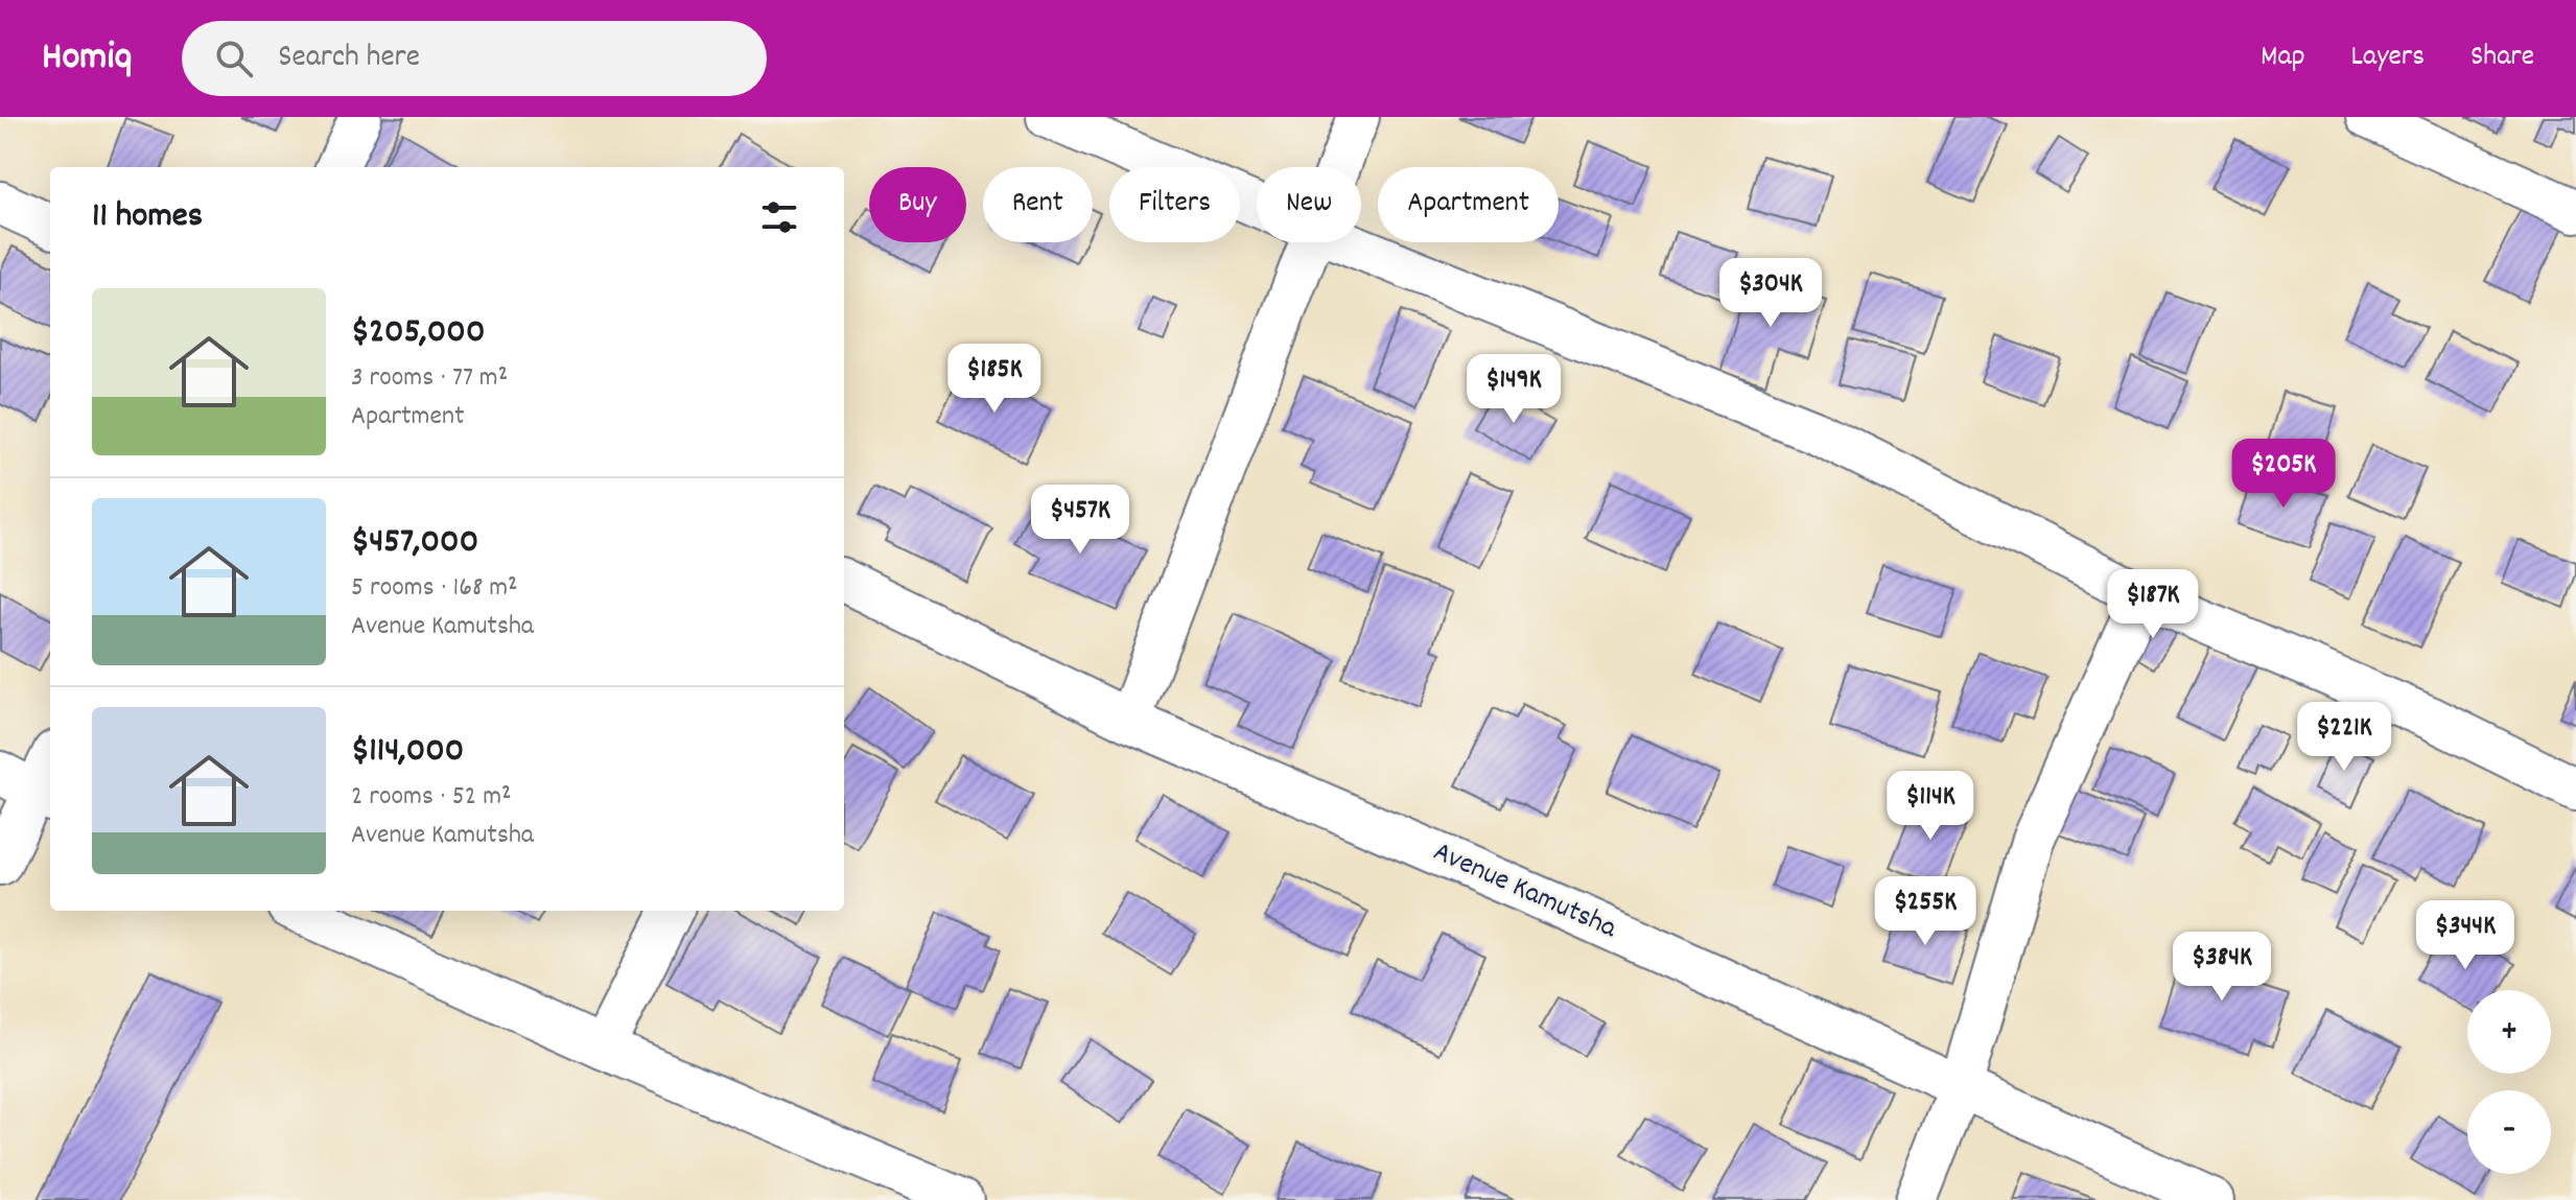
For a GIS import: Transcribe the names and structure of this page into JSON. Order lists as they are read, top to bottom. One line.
{"streets":{"street":["Avenue Kamutsha"]},"page":{"header":"Homiq","search":"Search here","nav":["Map","Layers","Share"],"chip":["Buy","Rent","Filters","New","Apartment"],"heading":"11 homes","price":["$304K","$185K","$149K","$205K","$457K","$187K","$221K","$114K","$255K","$344K","$384K"],"list":[{"name":"$205,000","note":"3 rooms · 77 m² · Apartment"},{"name":"$457,000","note":"5 rooms · 168 m² · Avenue Kamutsha"},{"name":"$114,000","note":"2 rooms · 52 m² · Avenue Kamutsha"}],"map_buttons":["+","−"]}}
